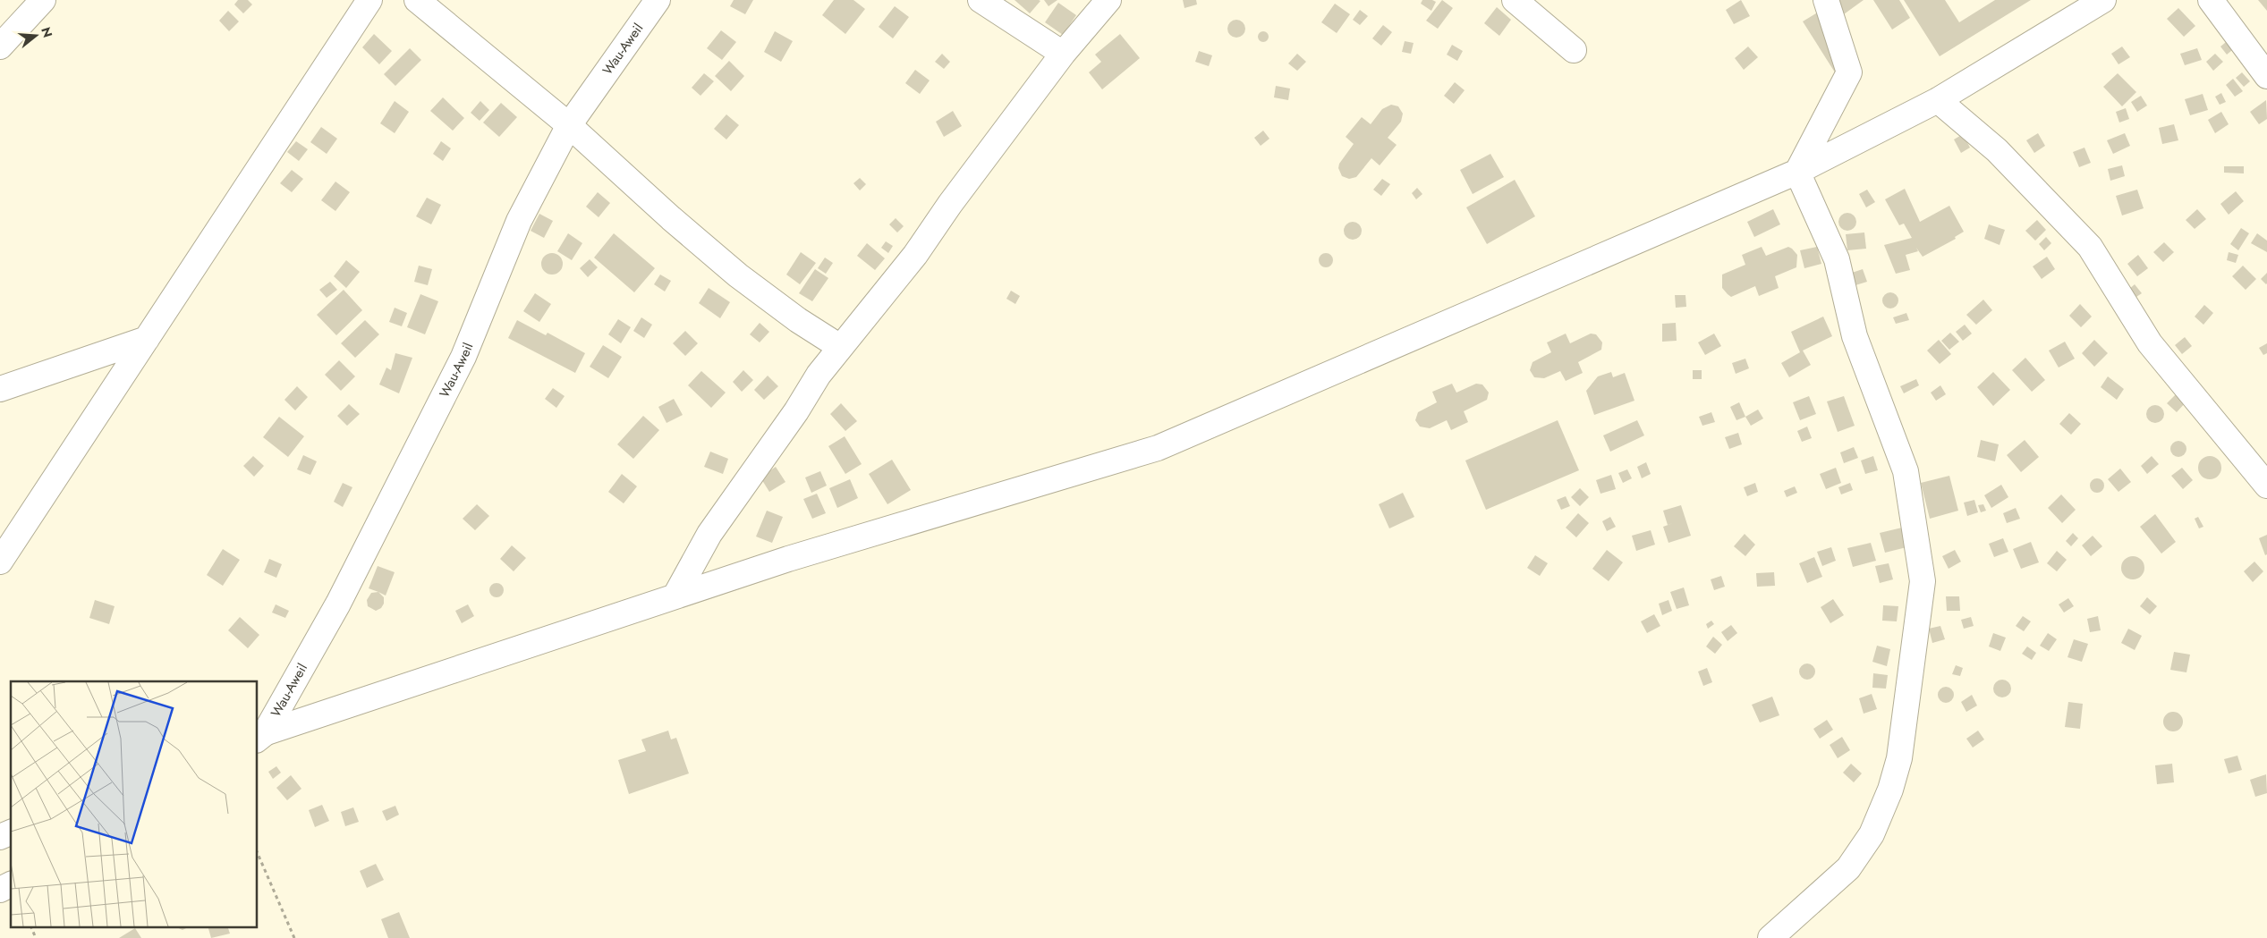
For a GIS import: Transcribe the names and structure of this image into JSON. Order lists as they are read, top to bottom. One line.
{"streets":{"street":["Wau-Aweil"]},"north":"right"}
